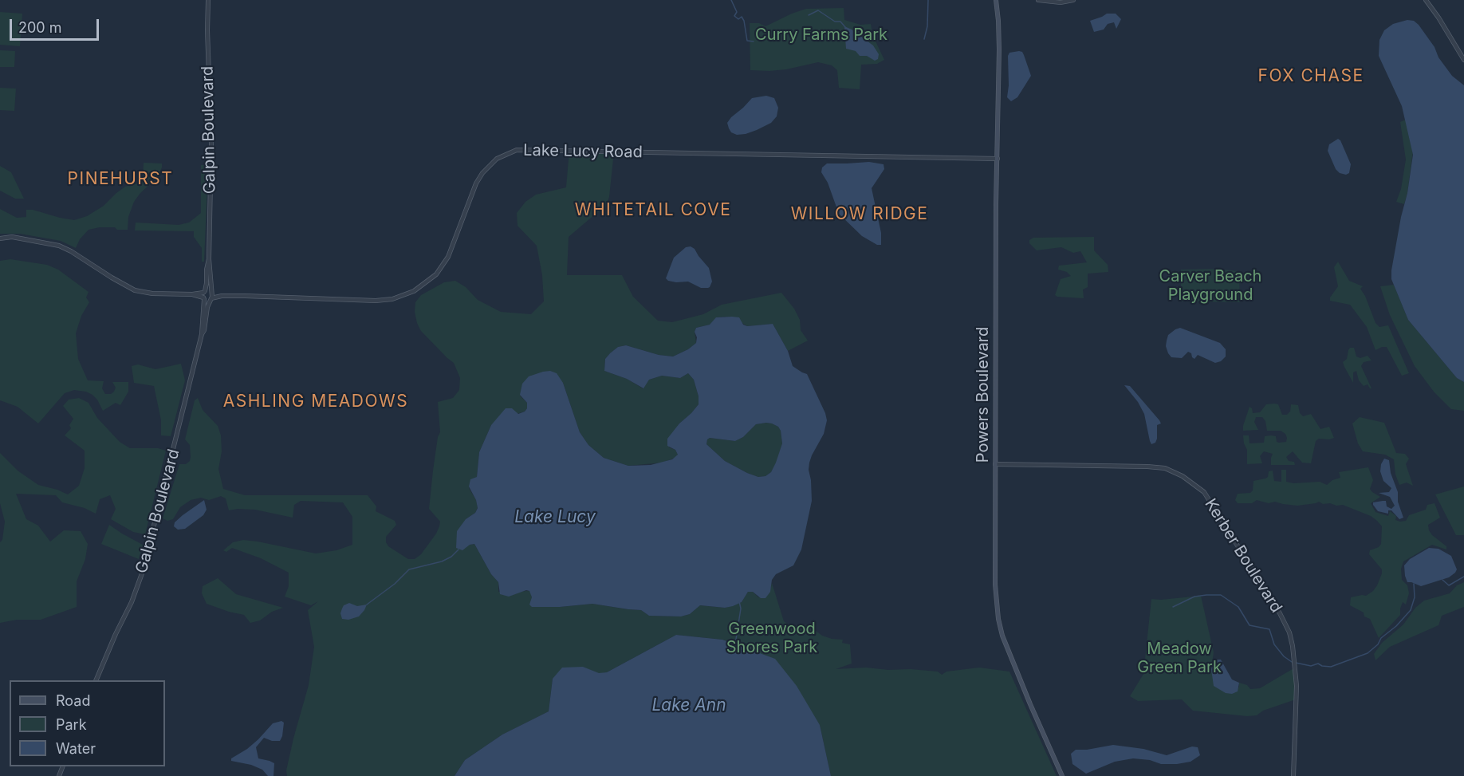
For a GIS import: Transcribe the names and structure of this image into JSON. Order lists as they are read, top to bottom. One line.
{"streets":{"main road":["Powers Boulevard"],"street":["Galpin Boulevard","Lake Lucy Road","Kerber Boulevard"]},"crossings":[["Galpin Boulevard","Lake Lucy Road"],["Lake Lucy Road","Powers Boulevard"],["Powers Boulevard","Kerber Boulevard"]],"districts":["FOX CHASE","PINEHURST","WHITETAIL COVE","WILLOW RIDGE","ASHLING MEADOWS"],"water":["Lake Lucy","Lake Ann"],"parks":["Curry Farms Park","Carver Beach Playground","Greenwood Shores Park","Meadow Green Park"],"legend":["Road","Park","Water"],"scale_bar":"200 m"}
